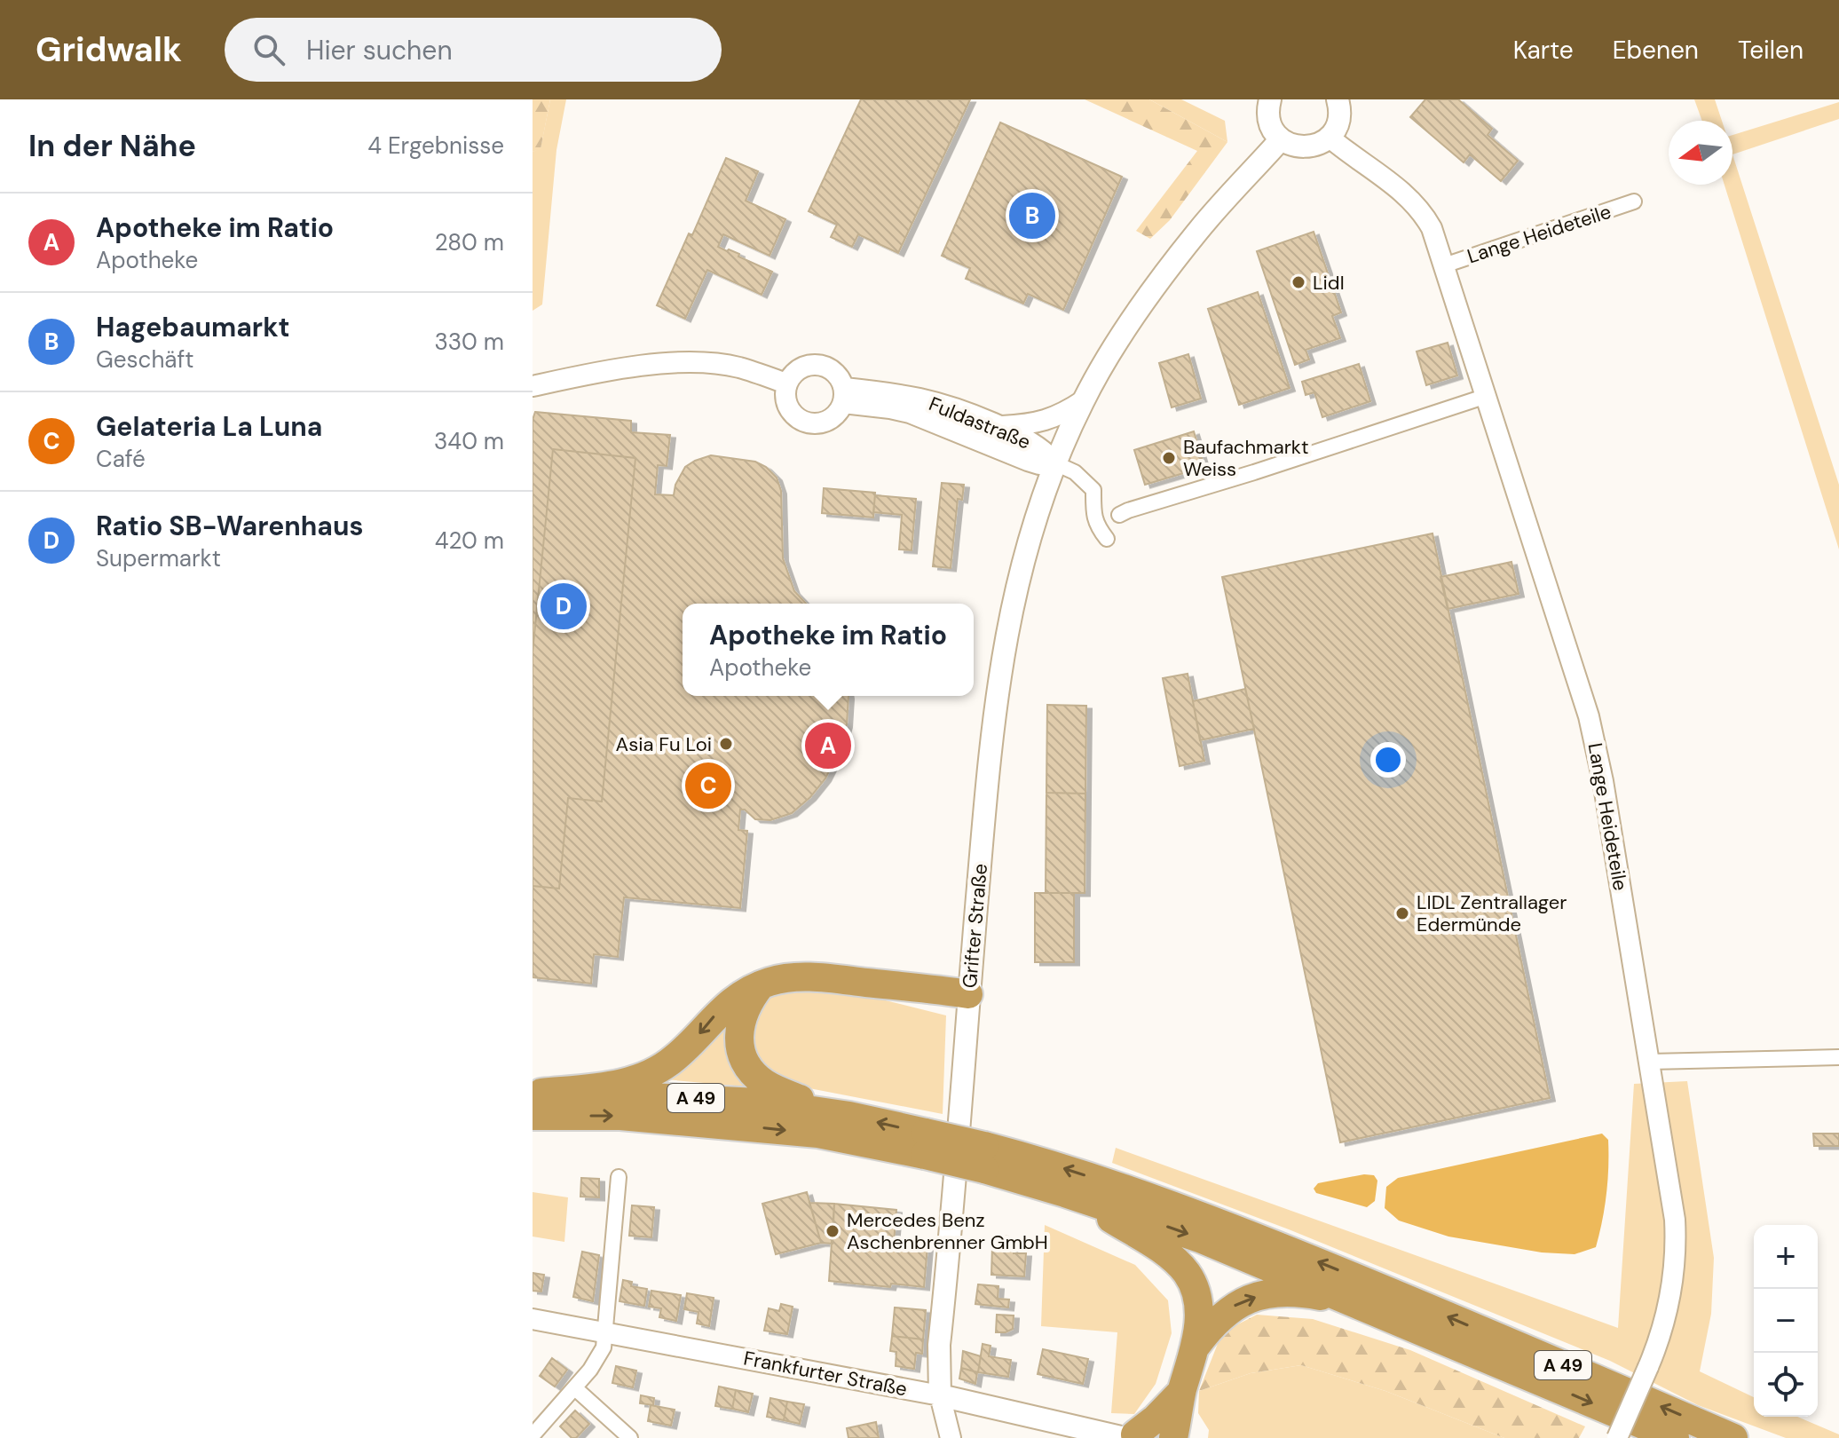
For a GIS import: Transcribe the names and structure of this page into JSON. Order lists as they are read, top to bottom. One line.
{"streets":{"highway":["A 49"],"main road":["Grifter Straße","Frankfurter Straße"],"street":["Lange Heideteile","Fuldastraße"]},"crossings":[["Fuldastraße","Grifter Straße"],["Grifter Straße","Frankfurter Straße"]],"places":["Lidl","Baufachmarkt Weiss","Asia Fu Loi","LIDL Zentrallager Edermünde","Mercedes Benz Aschenbrenner GmbH"],"north":"left","page":{"header":"Gridwalk","search":"Hier suchen","nav":["Karte","Ebenen","Teilen"],"heading":["In der Nähe","4 Ergebnisse"],"pins":["B","D","A","C"],"list":[{"mark":"A","name":"Apotheke im Ratio","note":"Apotheke","value":"280 m"},{"mark":"B","name":"Hagebaumarkt","note":"Geschäft","value":"330 m"},{"mark":"C","name":"Gelateria La Luna","note":"Café","value":"340 m"},{"mark":"D","name":"Ratio SB-Warenhaus","note":"Supermarkt","value":"420 m"}],"popup":["Apotheke im Ratio","Apotheke"],"map_buttons":["+","−"]}}
